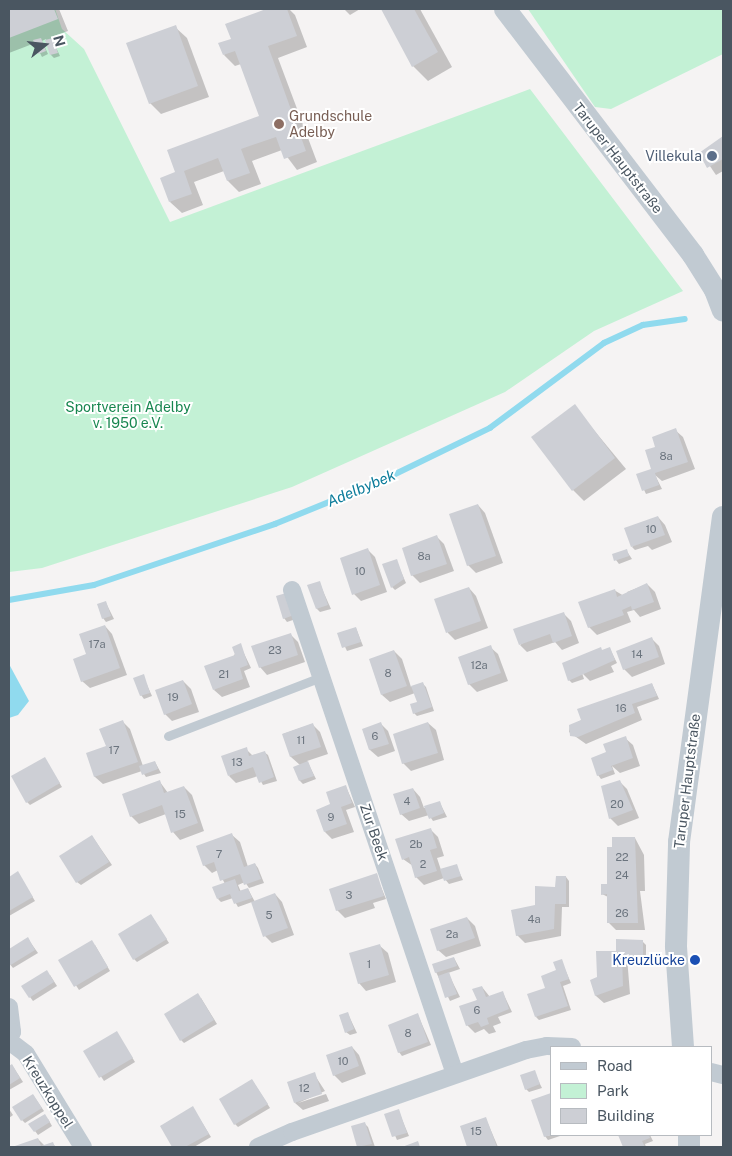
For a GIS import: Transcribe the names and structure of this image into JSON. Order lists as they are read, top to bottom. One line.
{"streets":{"street":["Taruper Hauptstraße","Zur Beek","Kreuzkoppel"]},"water":["Adelbybek"],"parks":["Sportverein Adelby v. 1950 e.V."],"places":["Grundschule Adelby","Villekula","Kreuzlücke"],"house_numbers":["8a","10","8a","10","17a","23","14","12a","8","21","19","16","6","11","17","13","4","20","15","9","2b","7","22","2","24","3","26","5","4a","2a","1","6","8","10","12","15"],"legend":["Road","Park","Building"],"north":"right"}
